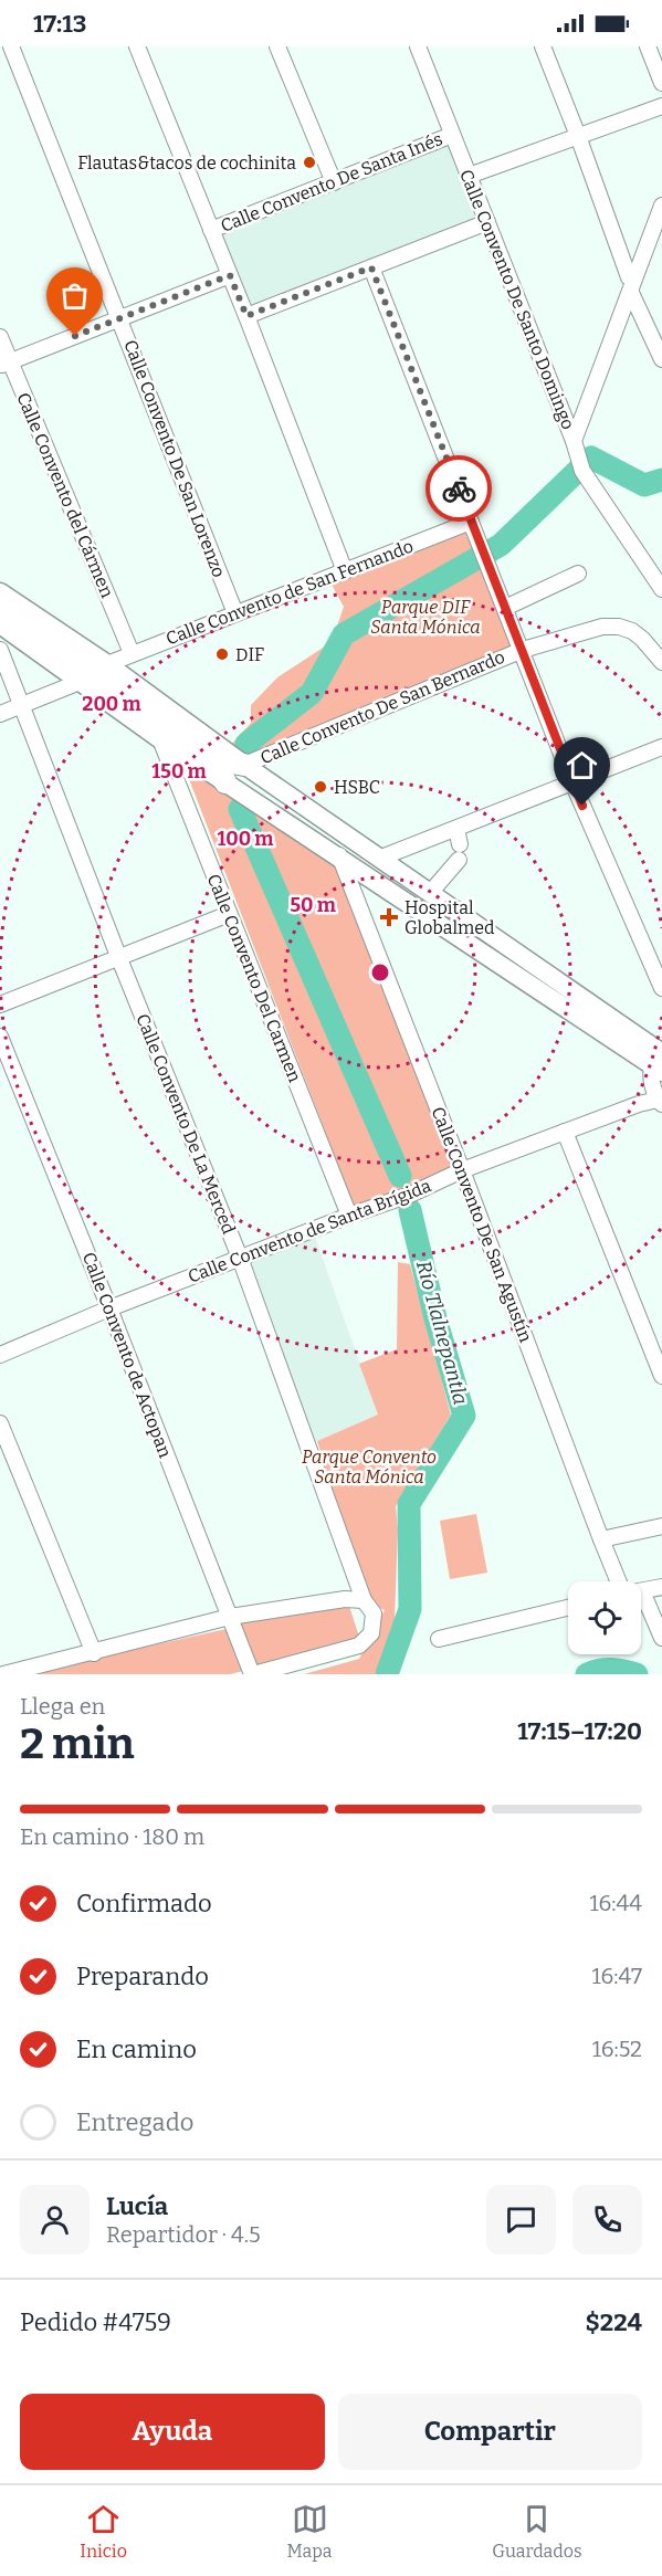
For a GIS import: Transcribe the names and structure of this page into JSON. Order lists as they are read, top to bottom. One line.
{"streets":{"street":["Calle Convento De Santa Inés","Calle Convento De Santo Domingo","Calle Convento De San Lorenzo","Calle Convento del Cármen","Calle Convento de San Fernando","Calle Convento De San Bernardo","Calle Convento Del Carmen","Calle Convento De La Merced","Calle Convento De San Agustín","Calle Convento de Santa Brígida","Calle Convento de Actopan"]},"crossings":[["Calle Convento De Santa Inés","Calle Convento De Santo Domingo"],["Calle Convento De San Lorenzo","Calle Convento de San Fernando"],["Calle Convento del Cármen","Calle Convento de San Fernando"],["Calle Convento de San Fernando","Calle Convento De La Merced"],["Calle Convento Del Carmen","Calle Convento de Santa Brígida"],["Calle Convento De La Merced","Calle Convento de Santa Brígida"],["Calle Convento De La Merced","Calle Convento de Actopan"],["Calle Convento De San Agustín","Calle Convento de Santa Brígida"],["Calle Convento de Santa Brígida","Calle Convento de Actopan"]],"water":["Río Tlalnepantla"],"parks":["Parque DIF Santa Mónica","Parque Convento Santa Mónica"],"places":{"other":["Flautas&tacos de cochinita","DIF","HSBC"],"health":["Hospital Globalmed"]},"page":{"status":"17:13","heading":["2 min","Llega en","17:15–17:20"],"panel":["Lucía","Repartidor · 4.5","Pedido #4759","$224"],"bar":"En camino · 180 m","list":[["Confirmado","16:44"],["Preparando","16:47"],["En camino","16:52"],"Entregado"],"buttons":["Ayuda","Compartir"],"tabs":["Inicio","Mapa","Guardados"]},"rings":["200 m","150 m","100 m","50 m"]}
